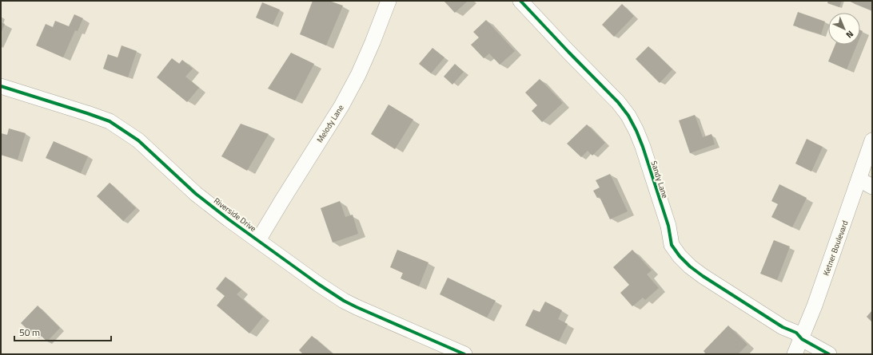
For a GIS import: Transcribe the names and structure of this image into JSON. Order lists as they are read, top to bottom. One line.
{"streets":{"street":["Melody Lane","Sandy Lane","Riverside Drive","Ketner Boulevard"]},"crossings":[["Melody Lane","Riverside Drive"],["Sandy Lane","Ketner Boulevard"]],"scale_bar":"50 m","north":"bottom right"}
